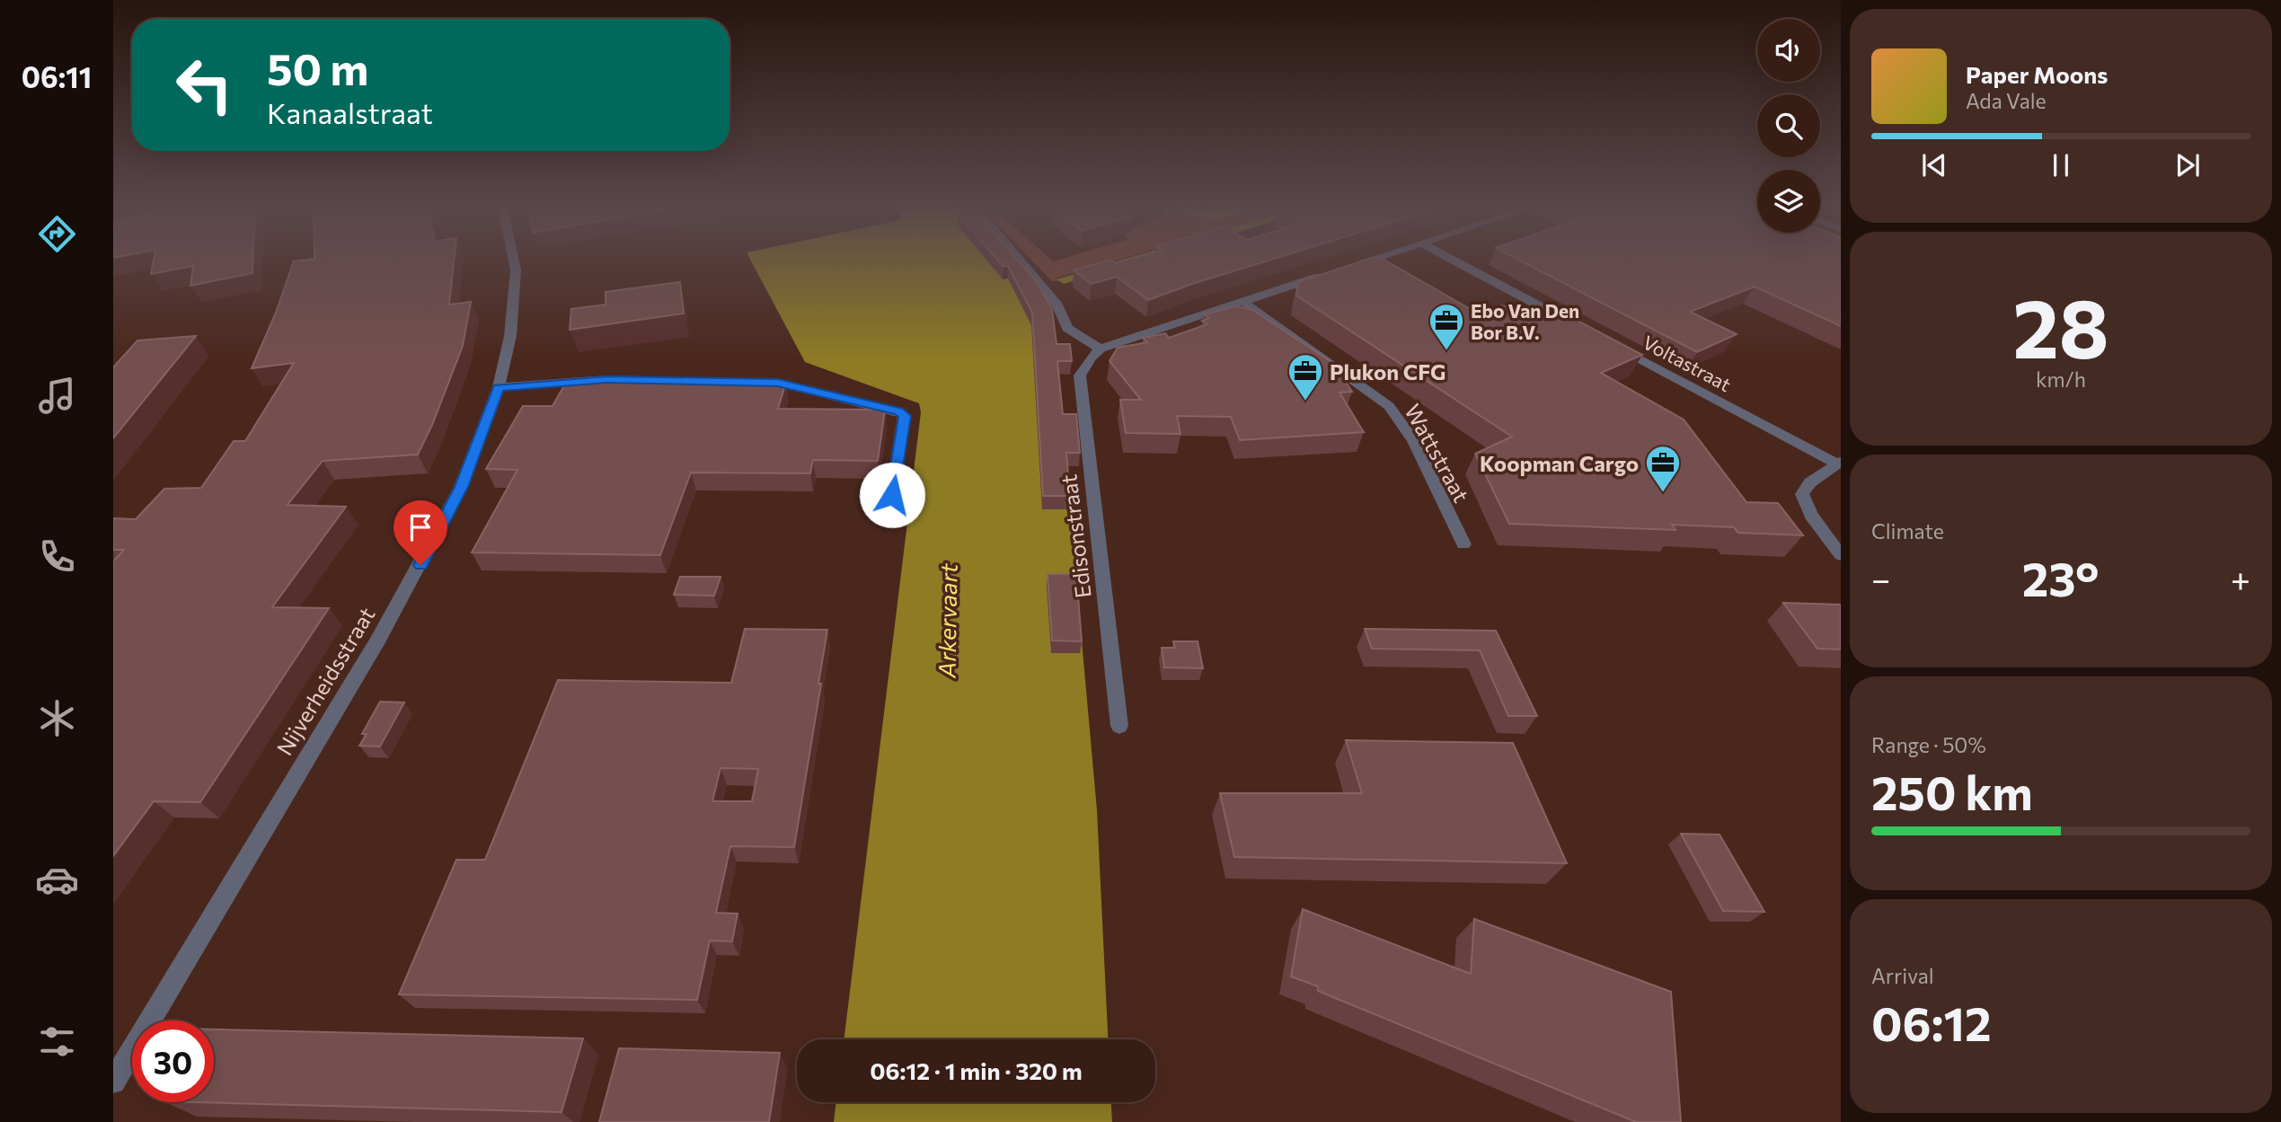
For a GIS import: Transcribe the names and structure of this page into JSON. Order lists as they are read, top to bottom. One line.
{"streets":{"street":["Voltastraat","Wattstraat","Edisonstraat","Nijverheidsstraat"]},"water":["Arkervaart"],"places":{"office":["Ebo Van Den Bor B.V.","Plukon CFG","Koopman Cargo"]},"page":{"tabs":"06:11","turn":["50 m","Kanaalstraat"],"song":["Paper Moons","Ada Vale"],"tile":[["28","km/h"],"Climate",["Range · 50%","250 km"],["Arrival","06:12"]],"heat":["−","23°","+"],"limit":"30","trip":"06:12 · 1 min · 320 m"}}
